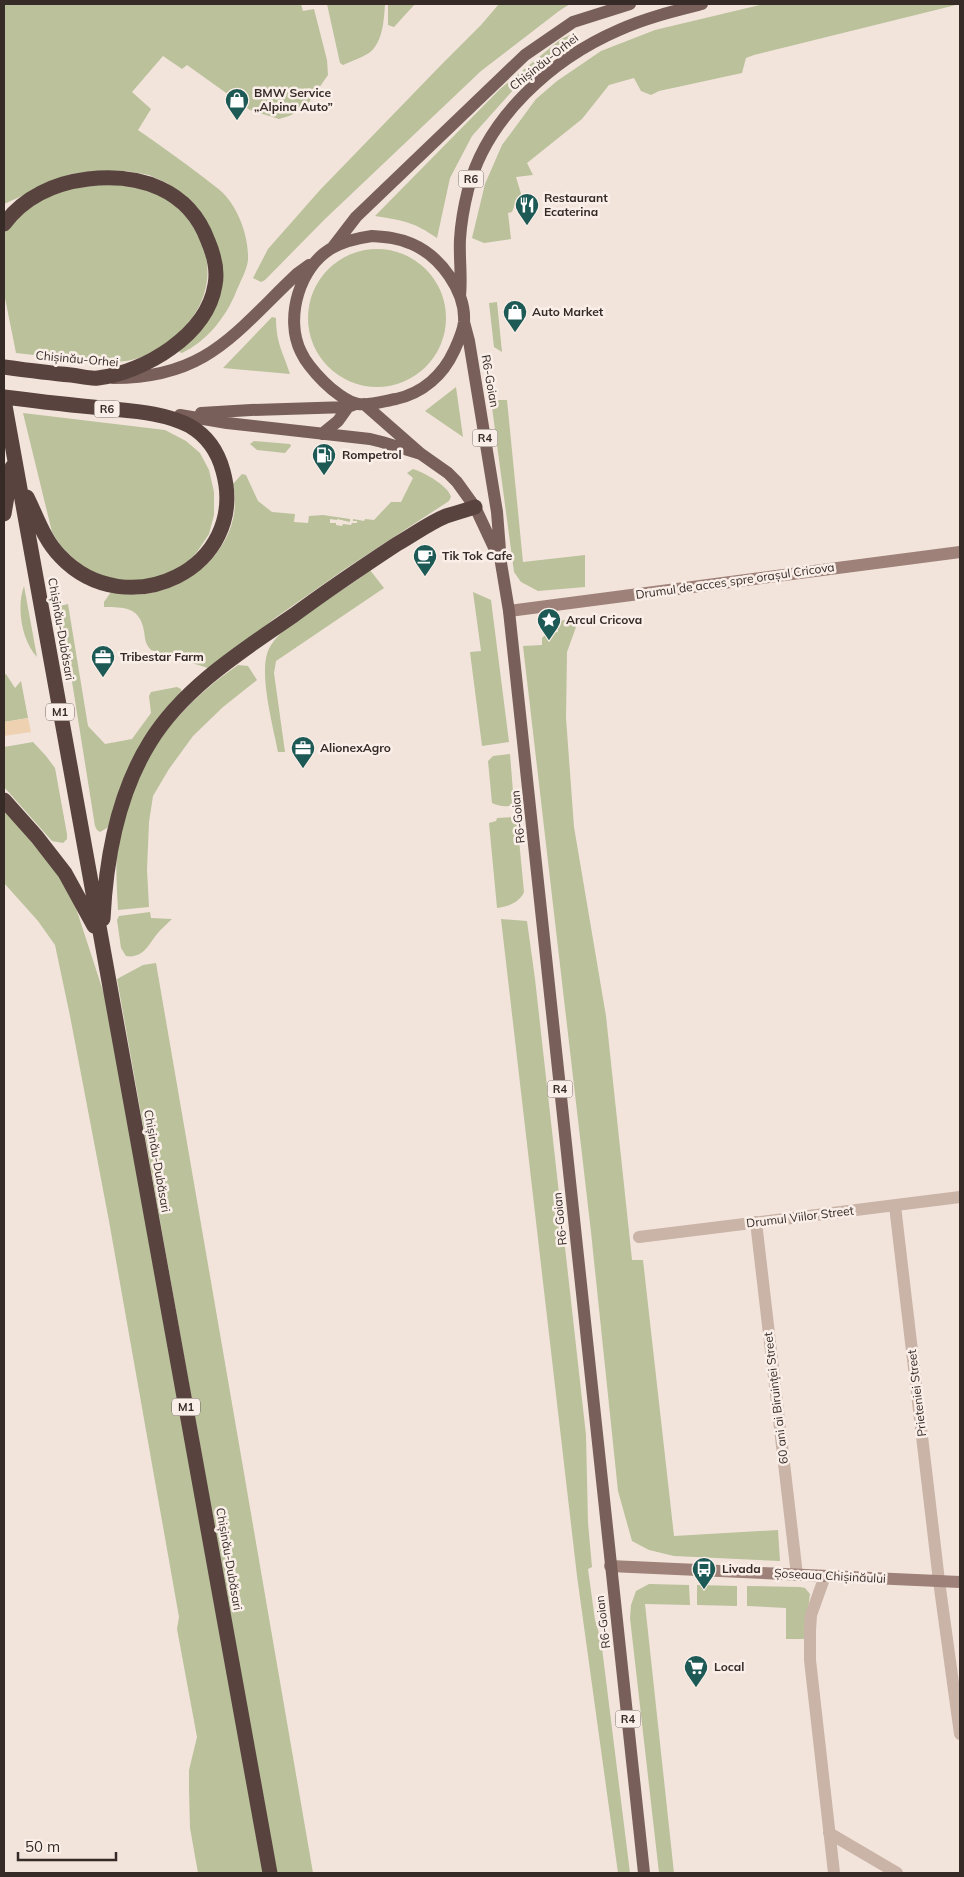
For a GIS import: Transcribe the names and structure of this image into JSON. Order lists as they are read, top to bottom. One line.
{"streets":{"highway":["Chișinău-Orhei","R6","Chișinău-Dubăsari","M1"],"main road":["R6-Goian","R4"],"street":["Drumul de acces spre orașul Cricova","Drumul Viilor Street","Prieteniei Street","60 ani ai Biruinței Street","Șoseaua Chișinăului"]},"crossings":[["Chișinău-Orhei","R6"],["Chișinău-Orhei","R6-Goian"],["R6","R6-Goian"],["R6","M1"],["R6-Goian","Drumul de acces spre orașul Cricova"],["R6-Goian","Șoseaua Chișinăului"],["Chișinău-Dubăsari","M1"],["Drumul Viilor Street","Prieteniei Street"],["Drumul Viilor Street","60 ani ai Biruinței Street"],["Prieteniei Street","Șoseaua Chișinăului"],["60 ani ai Biruinței Street","Șoseaua Chișinăului"]],"places":{"shop":["BMW Service „Alpina Auto”","Auto Market"],"restaurant":["Restaurant Ecaterina"],"fuel station":["Rompetrol"],"cafe":["Tik Tok Cafe"],"place":["Arcul Cricova"],"office":["Tribestar Farm","AlionexAgro"],"bus stop":["Livada"],"supermarket":["Local"]},"scale_bar":"50 m"}
